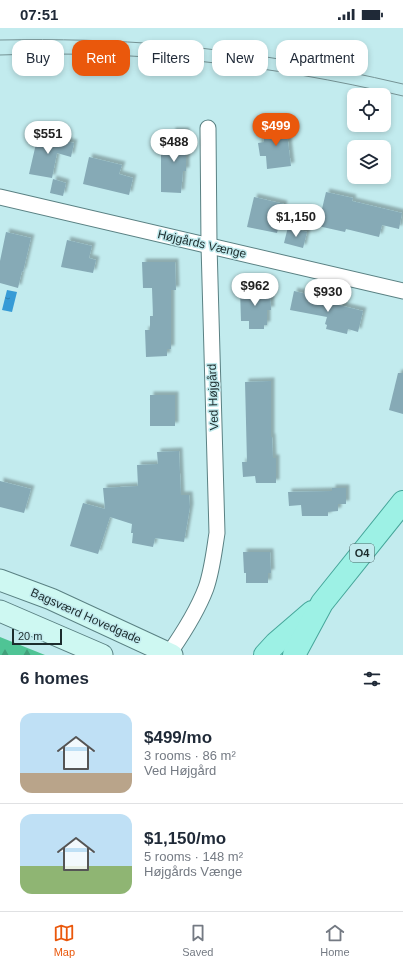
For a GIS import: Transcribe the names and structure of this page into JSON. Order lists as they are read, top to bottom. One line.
{"streets":{"main road":["O4"],"street":["Højgårds Vænge","Ved Højgård","Bagsværd Hovedgade"]},"crossings":[["Højgårds Vænge","Ved Højgård"],["Ved Højgård","Bagsværd Hovedgade"]],"scale_bar":"20 m","page":{"status":"07:51","chip":["Buy","Rent","Filters","New","Apartment"],"price":["$499","$551","$488","$1,150","$962","$930"],"scale":"20 m","heading":"6 homes","list":[{"name":"$499/mo","note":"3 rooms · 86 m² · Ved Højgård"},{"name":"$1,150/mo","note":"5 rooms · 148 m² · Højgårds Vænge"}],"tabs":["Map","Saved","Home"]}}
